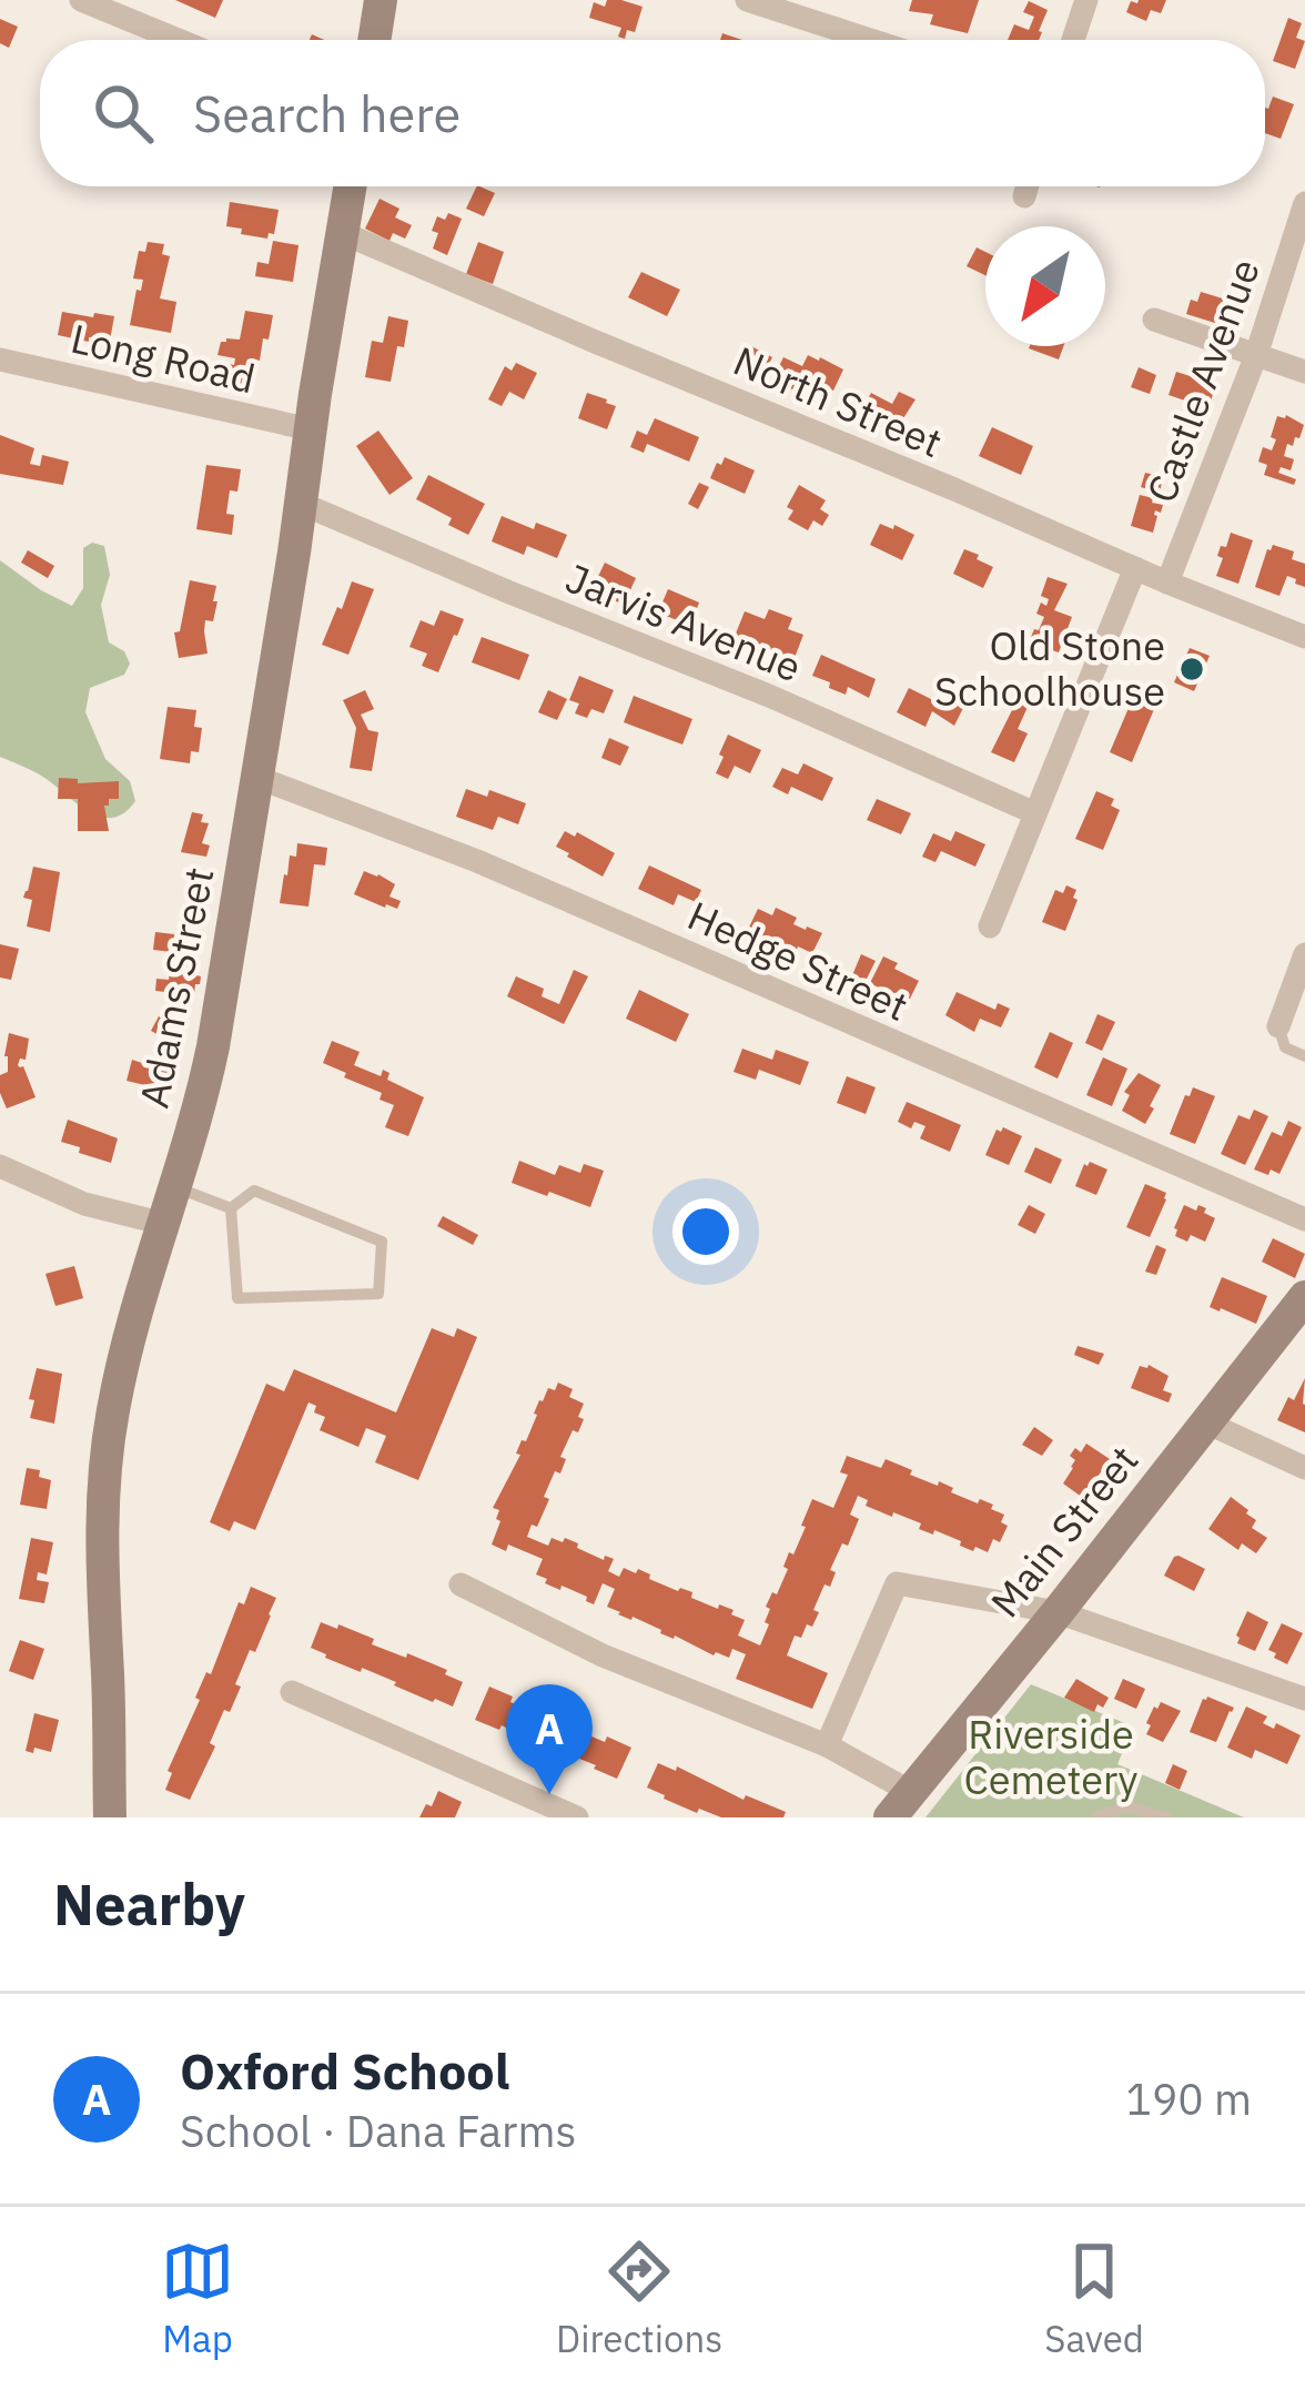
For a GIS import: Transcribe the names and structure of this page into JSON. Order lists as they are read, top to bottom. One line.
{"streets":{"main road":["Adams Street","Main Street"],"street":["Long Road","Castle Avenue","North Street","Jarvis Avenue","Hedge Street"]},"crossings":[["Long Road","Adams Street"],["Castle Avenue","North Street"],["North Street","Adams Street"],["Jarvis Avenue","Adams Street"],["Hedge Street","Adams Street"]],"parks":["Riverside Cemetery"],"places":["Old Stone Schoolhouse"],"north":"bottom left","page":{"search":"Search here","pins":"A","heading":"Nearby","list":[{"mark":"A","name":"Oxford School","note":"School · Dana Farms","value":"190 m"}],"nav":["Map","Directions","Saved"]}}
